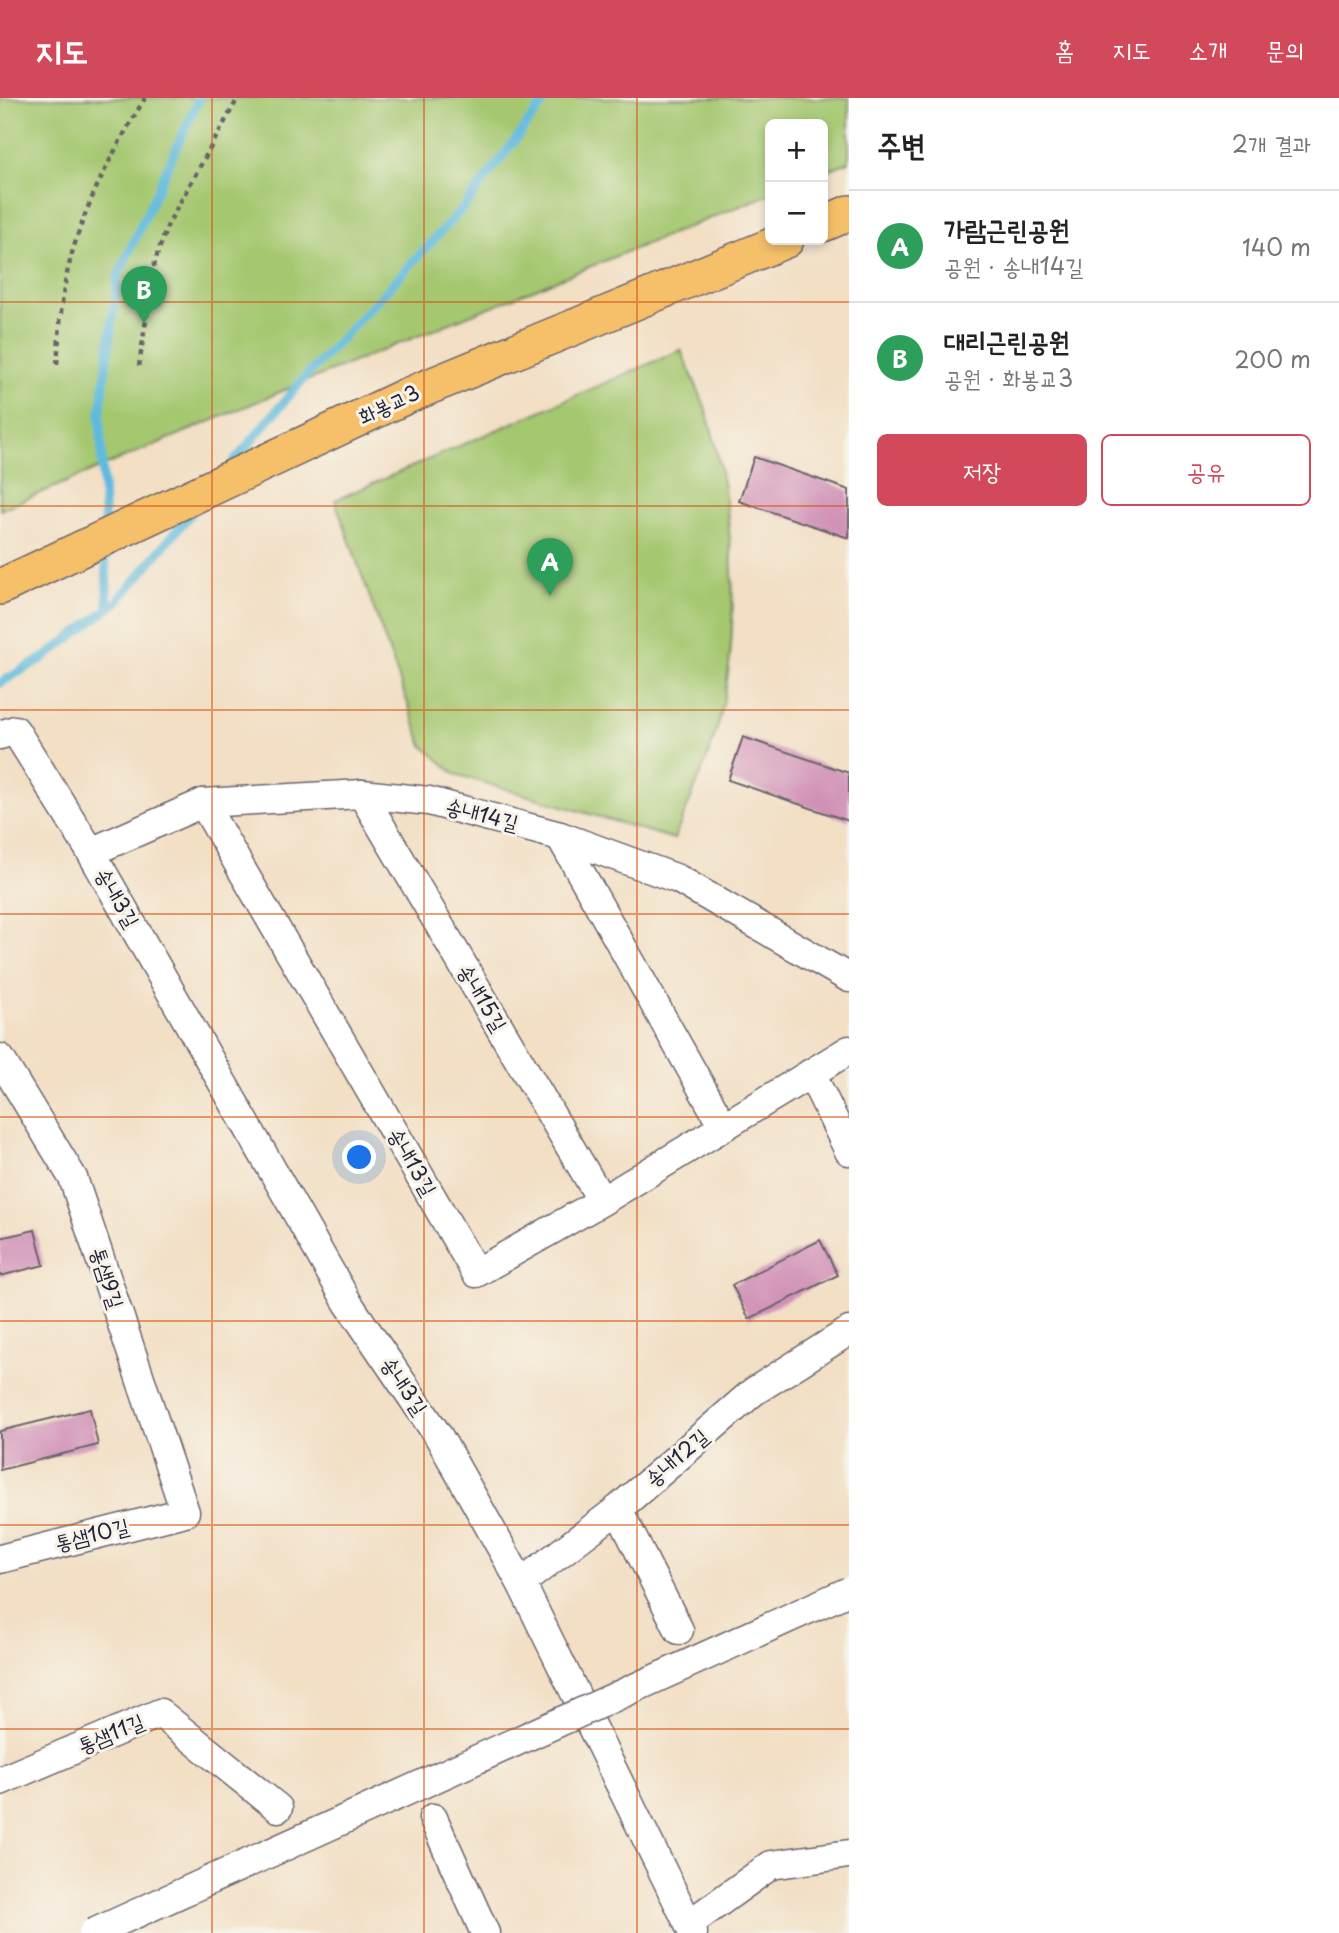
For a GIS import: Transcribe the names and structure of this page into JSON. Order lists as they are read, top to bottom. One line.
{"streets":{"main road":["화봉교3"],"street":["송내14길","송내3길","송내15길","송내13길","통샘9길","송내12길","통샘10길","통샘11길"]},"crossings":[["송내14길","송내3길"],["송내14길","송내15길"],["송내14길","송내13길"],["송내3길","송내12길"],["송내15길","송내13길"],["통샘9길","통샘10길"]],"page":{"header":"지도","nav":["홈","지도","소개","문의"],"heading":["주변","2개 결과"],"map_buttons":["+","−"],"list":[{"mark":"A","name":"가람근린공원","note":"공원 · 송내14길","value":"140 m"},{"mark":"B","name":"대리근린공원","note":"공원 · 화봉교3","value":"200 m"}],"pins":["B","A"],"buttons":["저장","공유"]}}
